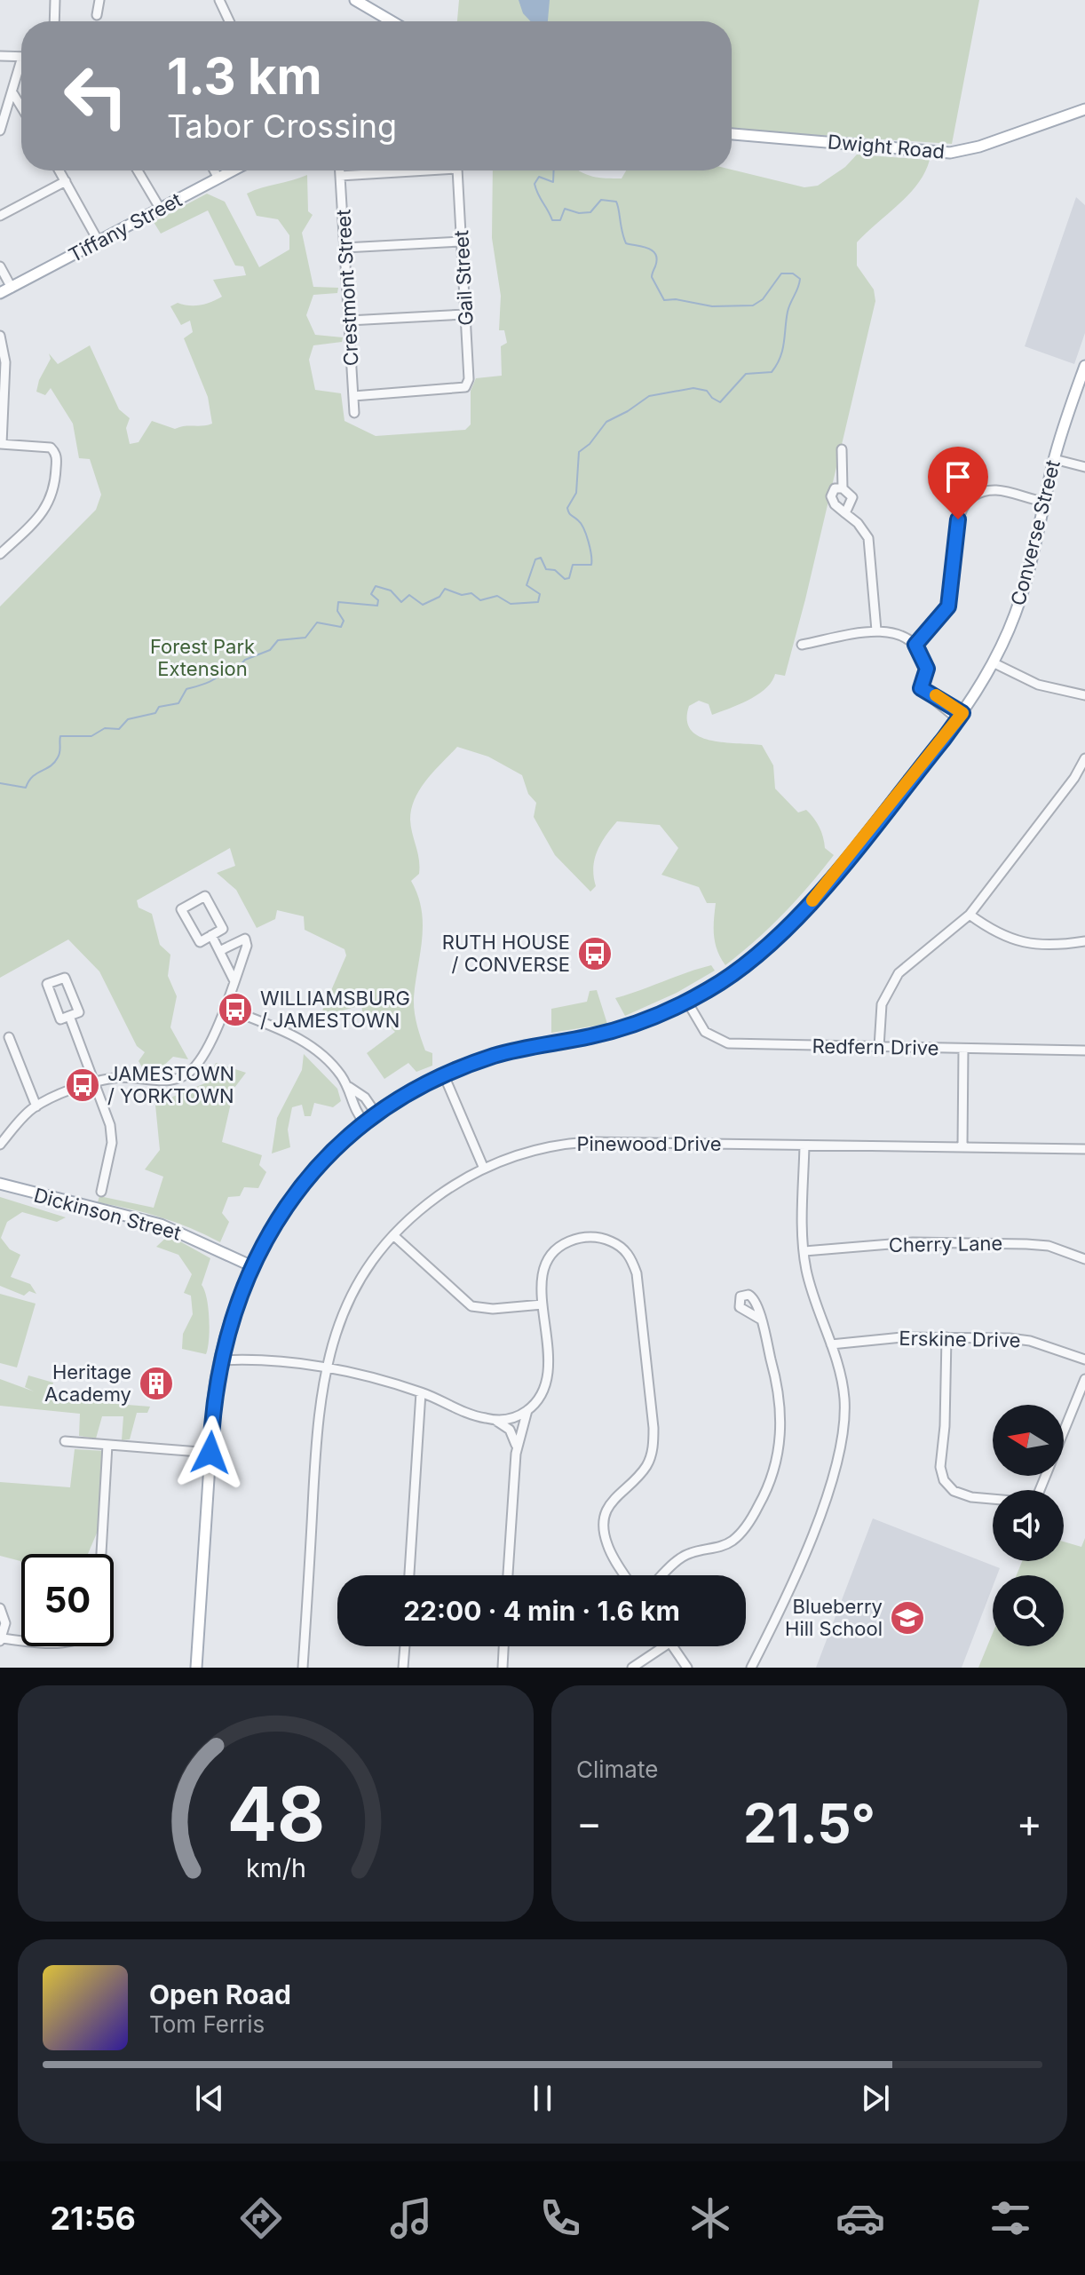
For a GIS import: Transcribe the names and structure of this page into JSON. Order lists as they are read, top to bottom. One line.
{"streets":{"main road":["Dwight Road","Tiffany Street","Converse Street","Dickinson Street"],"street":["Gail Street","Crestmont Street","Redfern Drive","Pinewood Drive","Cherry Lane","Erskine Drive"]},"crossings":[["Gail Street","Crestmont Street"],["Converse Street","Redfern Drive"],["Converse Street","Dickinson Street"]],"parks":["Forest Park Extension"],"places":{"bus stop":["RUTH HOUSE / CONVERSE","WILLIAMSBURG / JAMESTOWN","JAMESTOWN / YORKTOWN"],"building":["Heritage Academy"],"school or university":["Blueberry Hill School"]},"north":"left","page":{"turn":["1.3 km","Tabor Crossing"],"limit":"50","trip":"22:00 · 4 min · 1.6 km","tile":"Climate","heat":["−","21.5°","+"],"song":["Open Road","Tom Ferris"],"tabs":"21:56","gauge":["48","km/h"]}}
